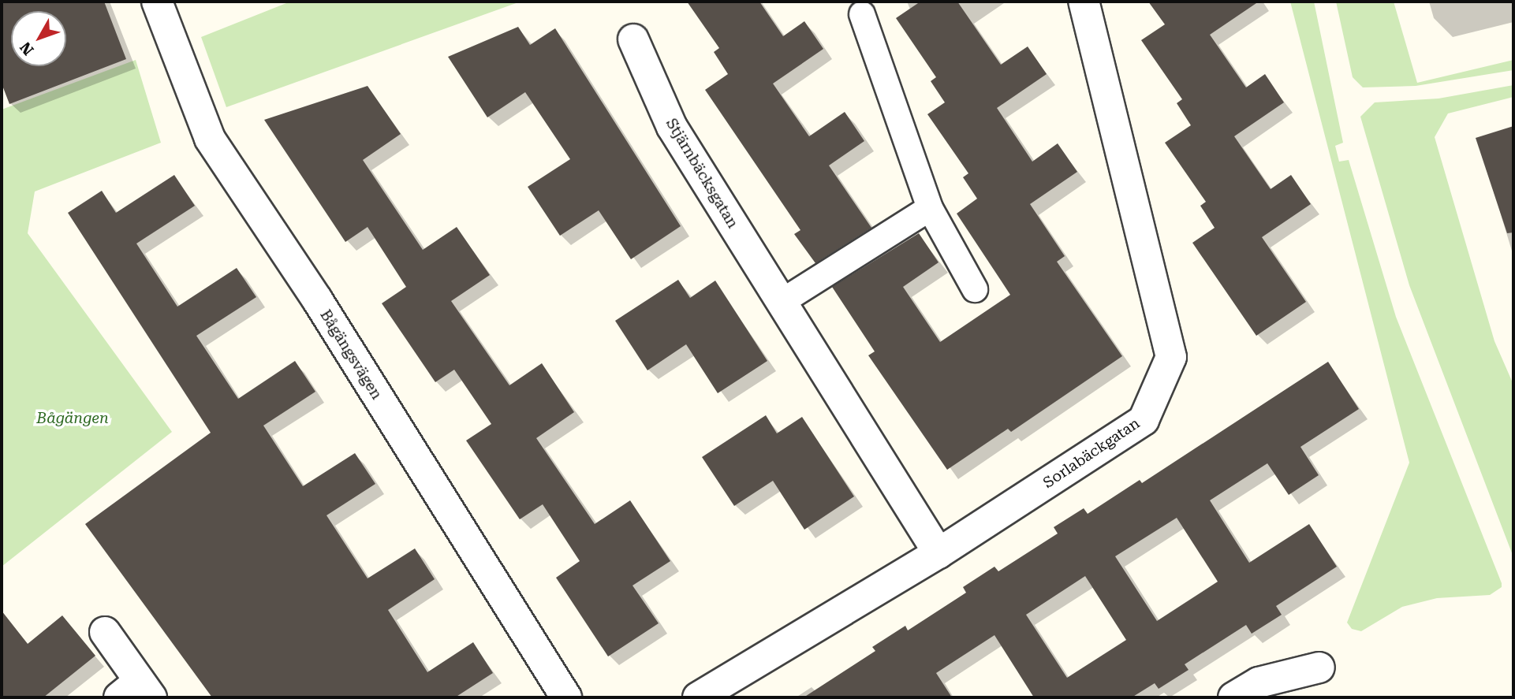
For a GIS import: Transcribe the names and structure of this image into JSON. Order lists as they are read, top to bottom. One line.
{"streets":{"street":["Stjärnbäcksgatan","Bågängsvägen","Sorlabäckgatan"]},"crossings":[["Stjärnbäcksgatan","Sorlabäckgatan"]],"parks":["Bågängen"],"north":"bottom left"}
